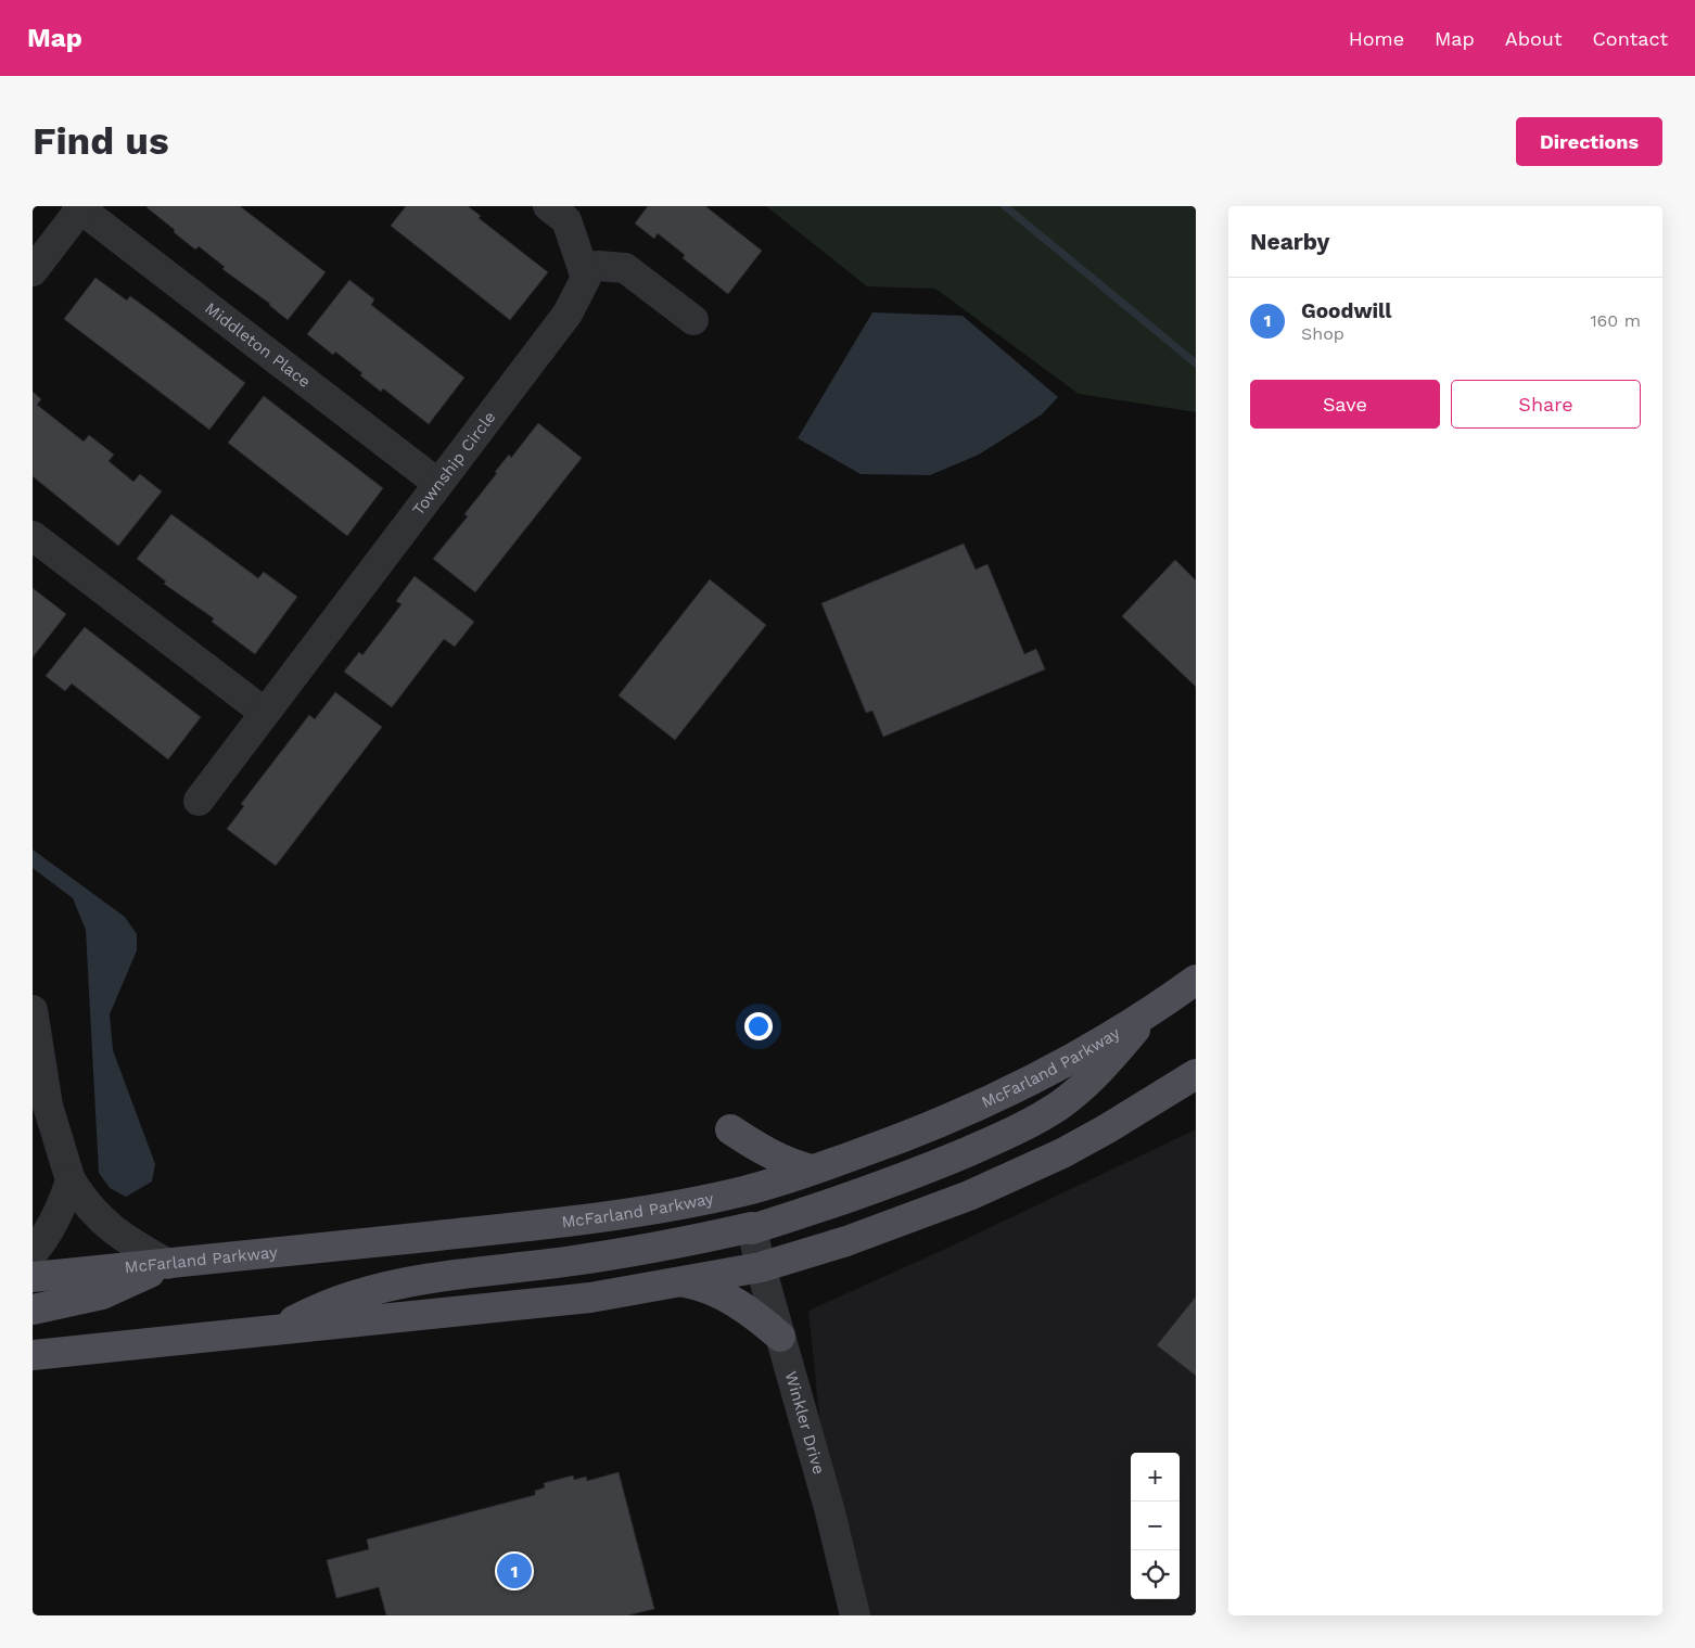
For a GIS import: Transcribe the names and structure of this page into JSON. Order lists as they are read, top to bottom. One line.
{"streets":{"main road":["McFarland Parkway"],"street":["Middleton Place","Township Circle","Winkler Drive"]},"crossings":[["Middleton Place","Township Circle"]],"page":{"header":"Map","nav":["Home","Map","About","Contact"],"buttons":["Directions",["Save","Share"]],"title":"Find us","heading":"Nearby","list":[{"mark":"1","name":"Goodwill","note":"Shop","value":"160 m"}],"map_buttons":["+","−"],"pins":"1"}}
